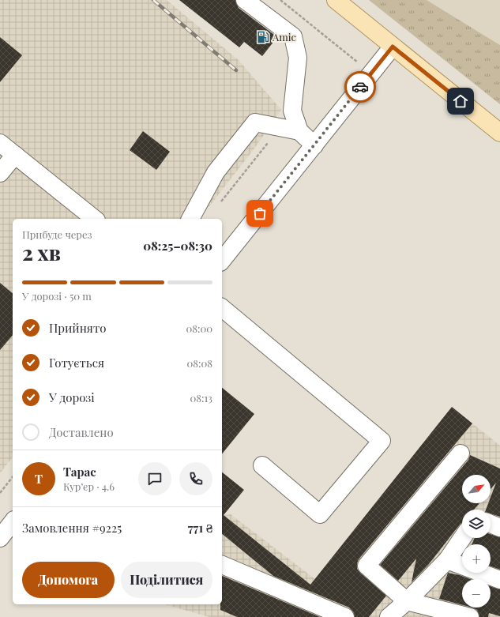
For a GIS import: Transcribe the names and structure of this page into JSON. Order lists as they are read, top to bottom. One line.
{"places":{"fuel station":["Amic"]},"north":"top right","page":{"heading":["2 хв","Прибуде через","08:25–08:30"],"panel":["Тарас","Кур’єр · 4.6","Замовлення #9225","771 ₴"],"bar":"У дорозі · 50 m","list":[["Прийнято","08:00"],["Готується","08:08"],["У дорозі","08:13"],"Доставлено"],"round":"Т","map_buttons":["+","−"],"buttons":["Допомога","Поділитися"]}}
